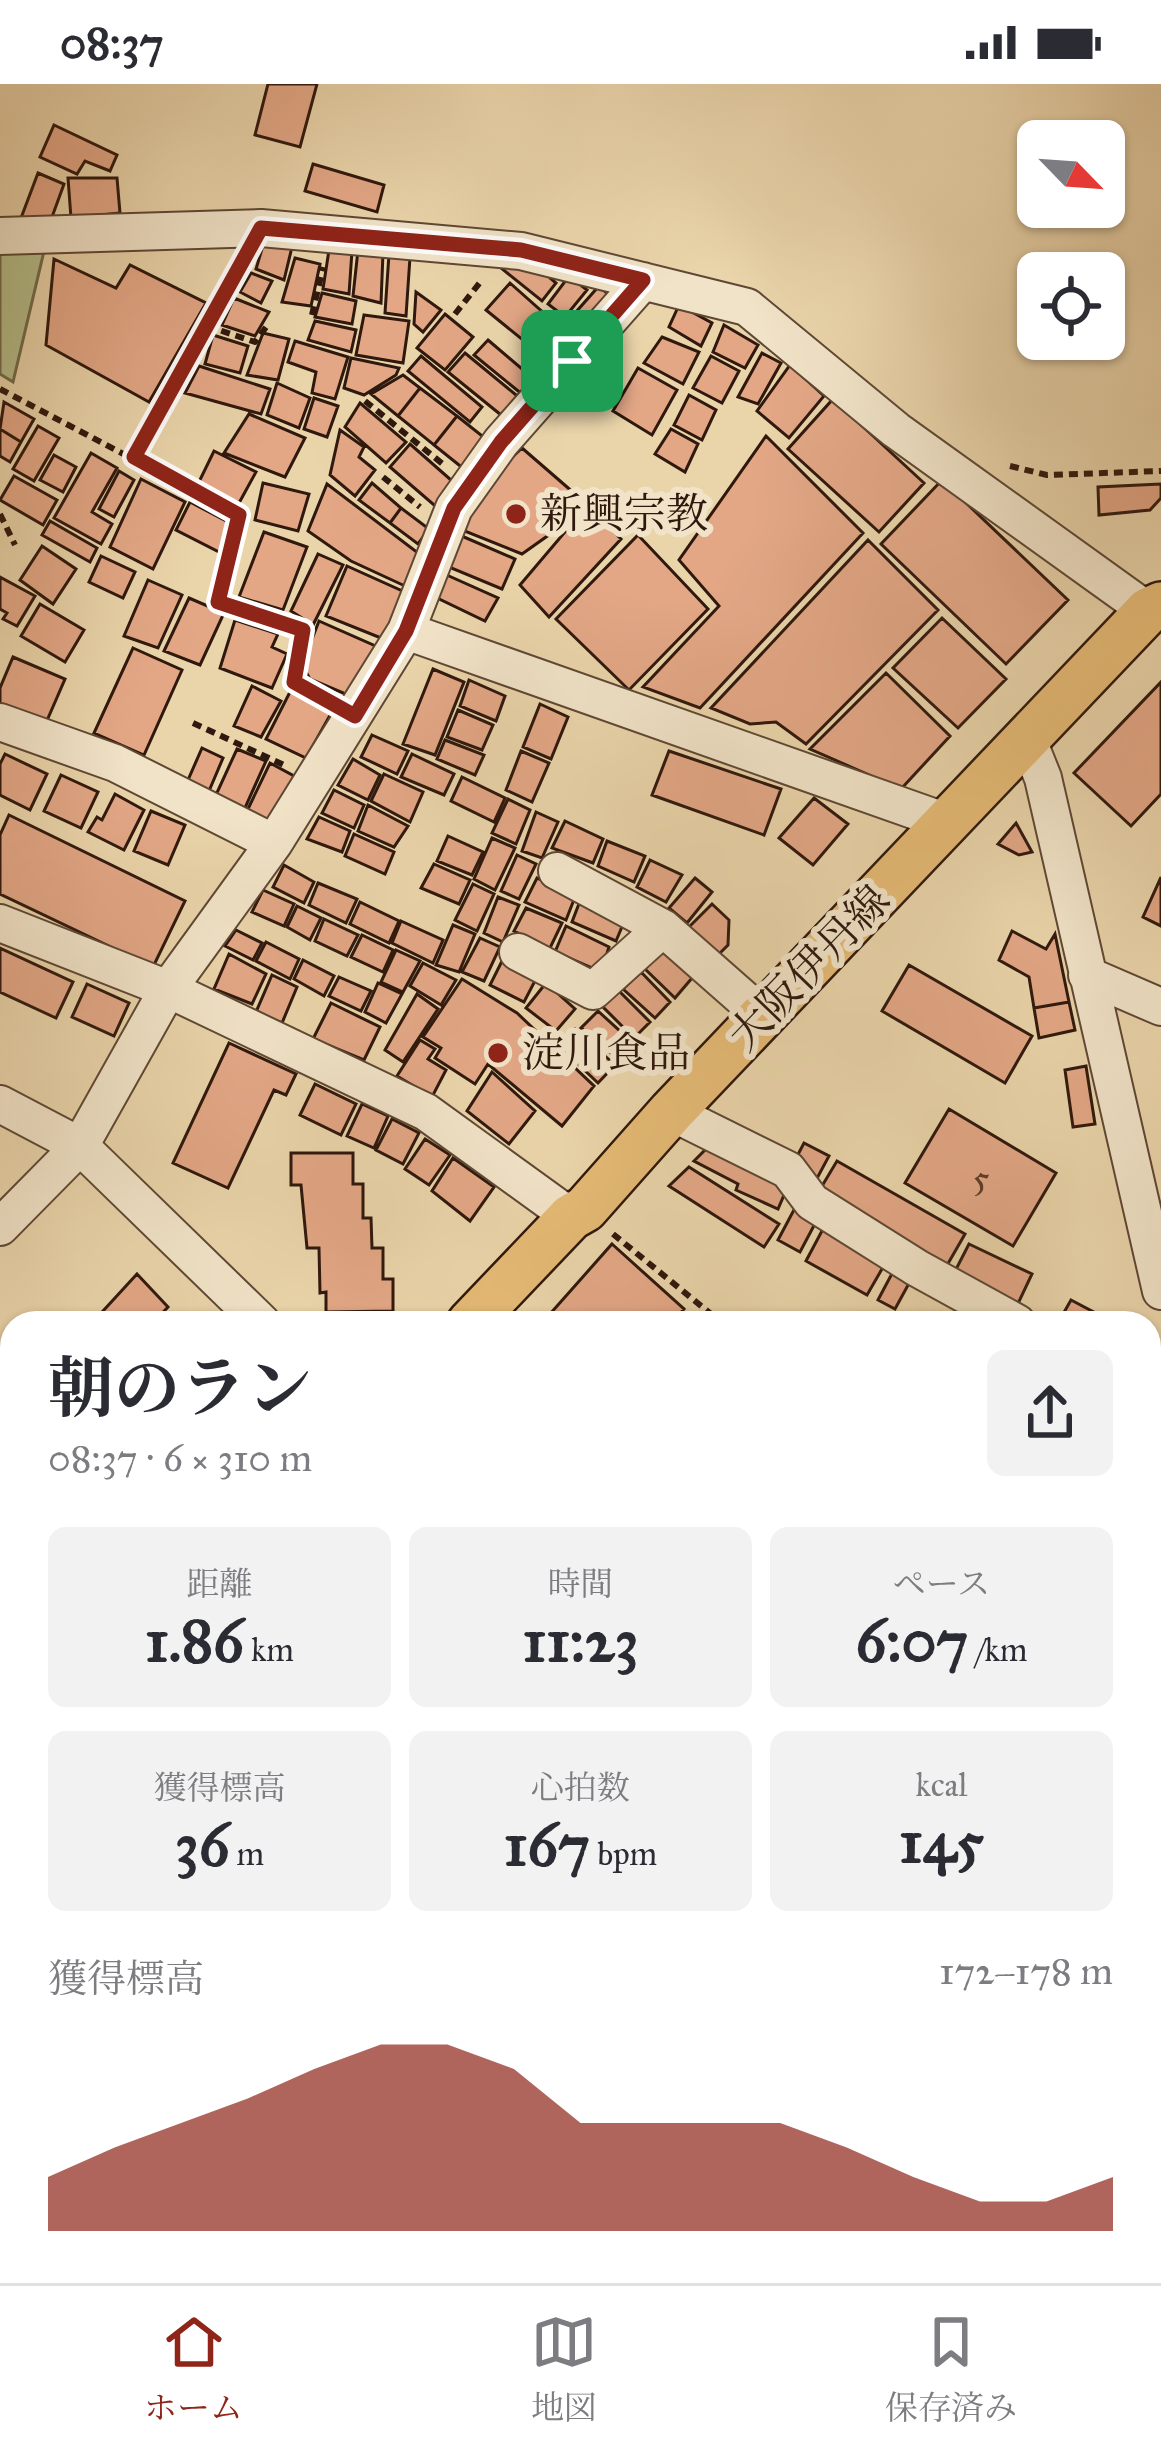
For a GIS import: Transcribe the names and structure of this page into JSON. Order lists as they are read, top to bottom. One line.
{"streets":{"main road":["大阪伊丹線"]},"places":["新興宗教","淀川食品"],"house_numbers":["5"],"north":"bottom right","page":{"status":"08:37","heading":["朝のラン","08:37 · 6 × 310 m"],"stats":[["距離","1.86 km"],["時間","11:23"],["ペース","6:07 /km"],["獲得標高","36 m"],["心拍数","167 bpm"],["kcal","145"]],"chart":["獲得標高","172–178 m"],"tabs":["ホーム","地図","保存済み"]}}
